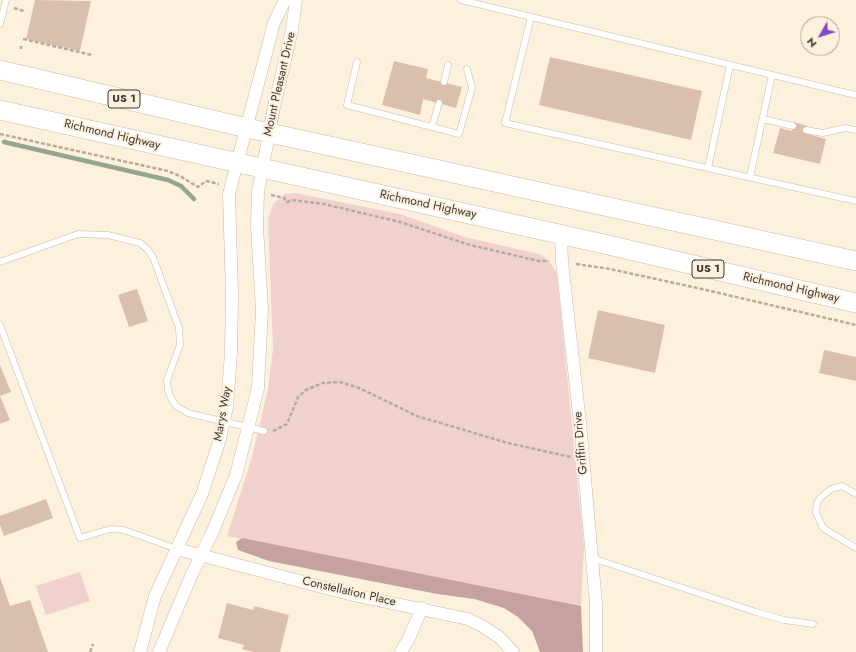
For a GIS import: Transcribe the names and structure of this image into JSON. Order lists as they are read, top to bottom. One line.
{"streets":{"main road":["US 1","Richmond Highway"],"street":["Mount Pleasant Drive","Marys Way","Griffin Drive","Constellation Place"]},"crossings":[["Mount Pleasant Drive","US 1"],["Mount Pleasant Drive","Richmond Highway"],["Mount Pleasant Drive","Marys Way"],["Richmond Highway","Marys Way"],["Richmond Highway","Griffin Drive"],["Marys Way","Constellation Place"]],"north":"bottom left"}
